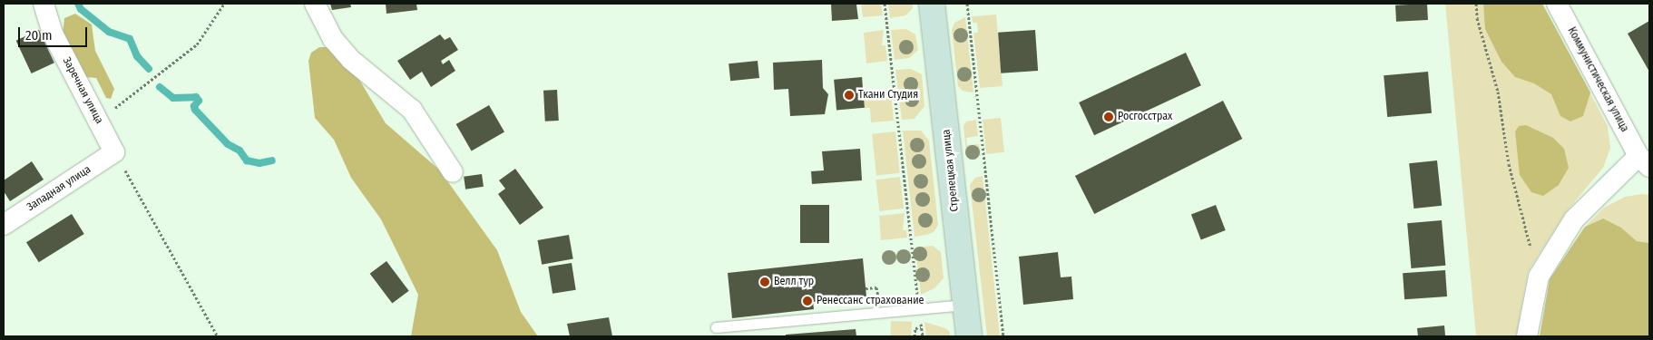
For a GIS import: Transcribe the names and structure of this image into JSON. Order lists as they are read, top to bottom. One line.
{"streets":{"main road":["Стрелецкая улица"],"street":["Коммунистическая улица","Заречная улица","Западная улица"]},"crossings":[["Заречная улица","Западная улица"]],"places":["Ткани Студия","Росгосстрах","Велл тур","Ренессанс страхование"],"scale_bar":"20 m"}
